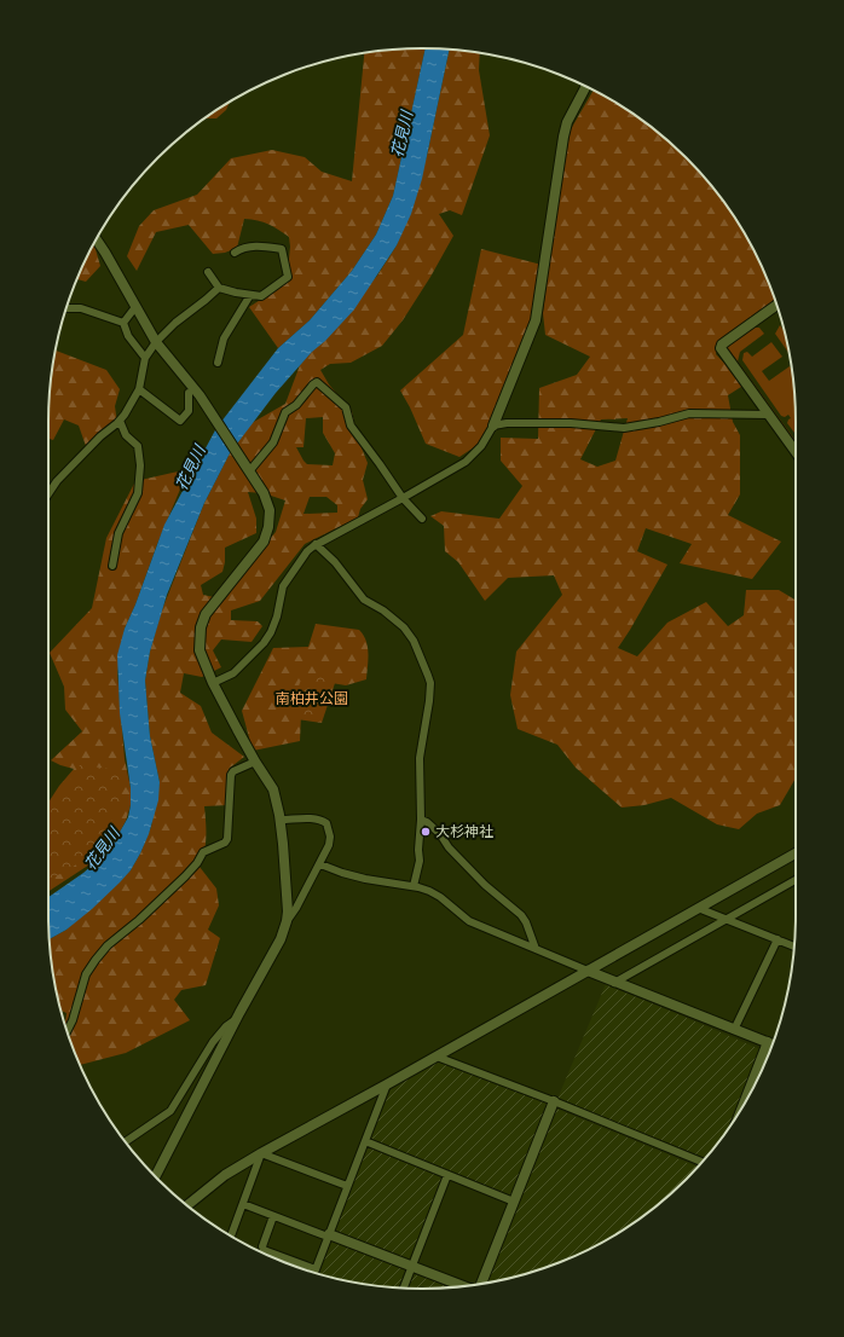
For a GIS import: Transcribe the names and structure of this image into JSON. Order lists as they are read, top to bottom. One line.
{"water":["花見川"],"parks":["南柏井公園"],"places":["大杉神社"]}
